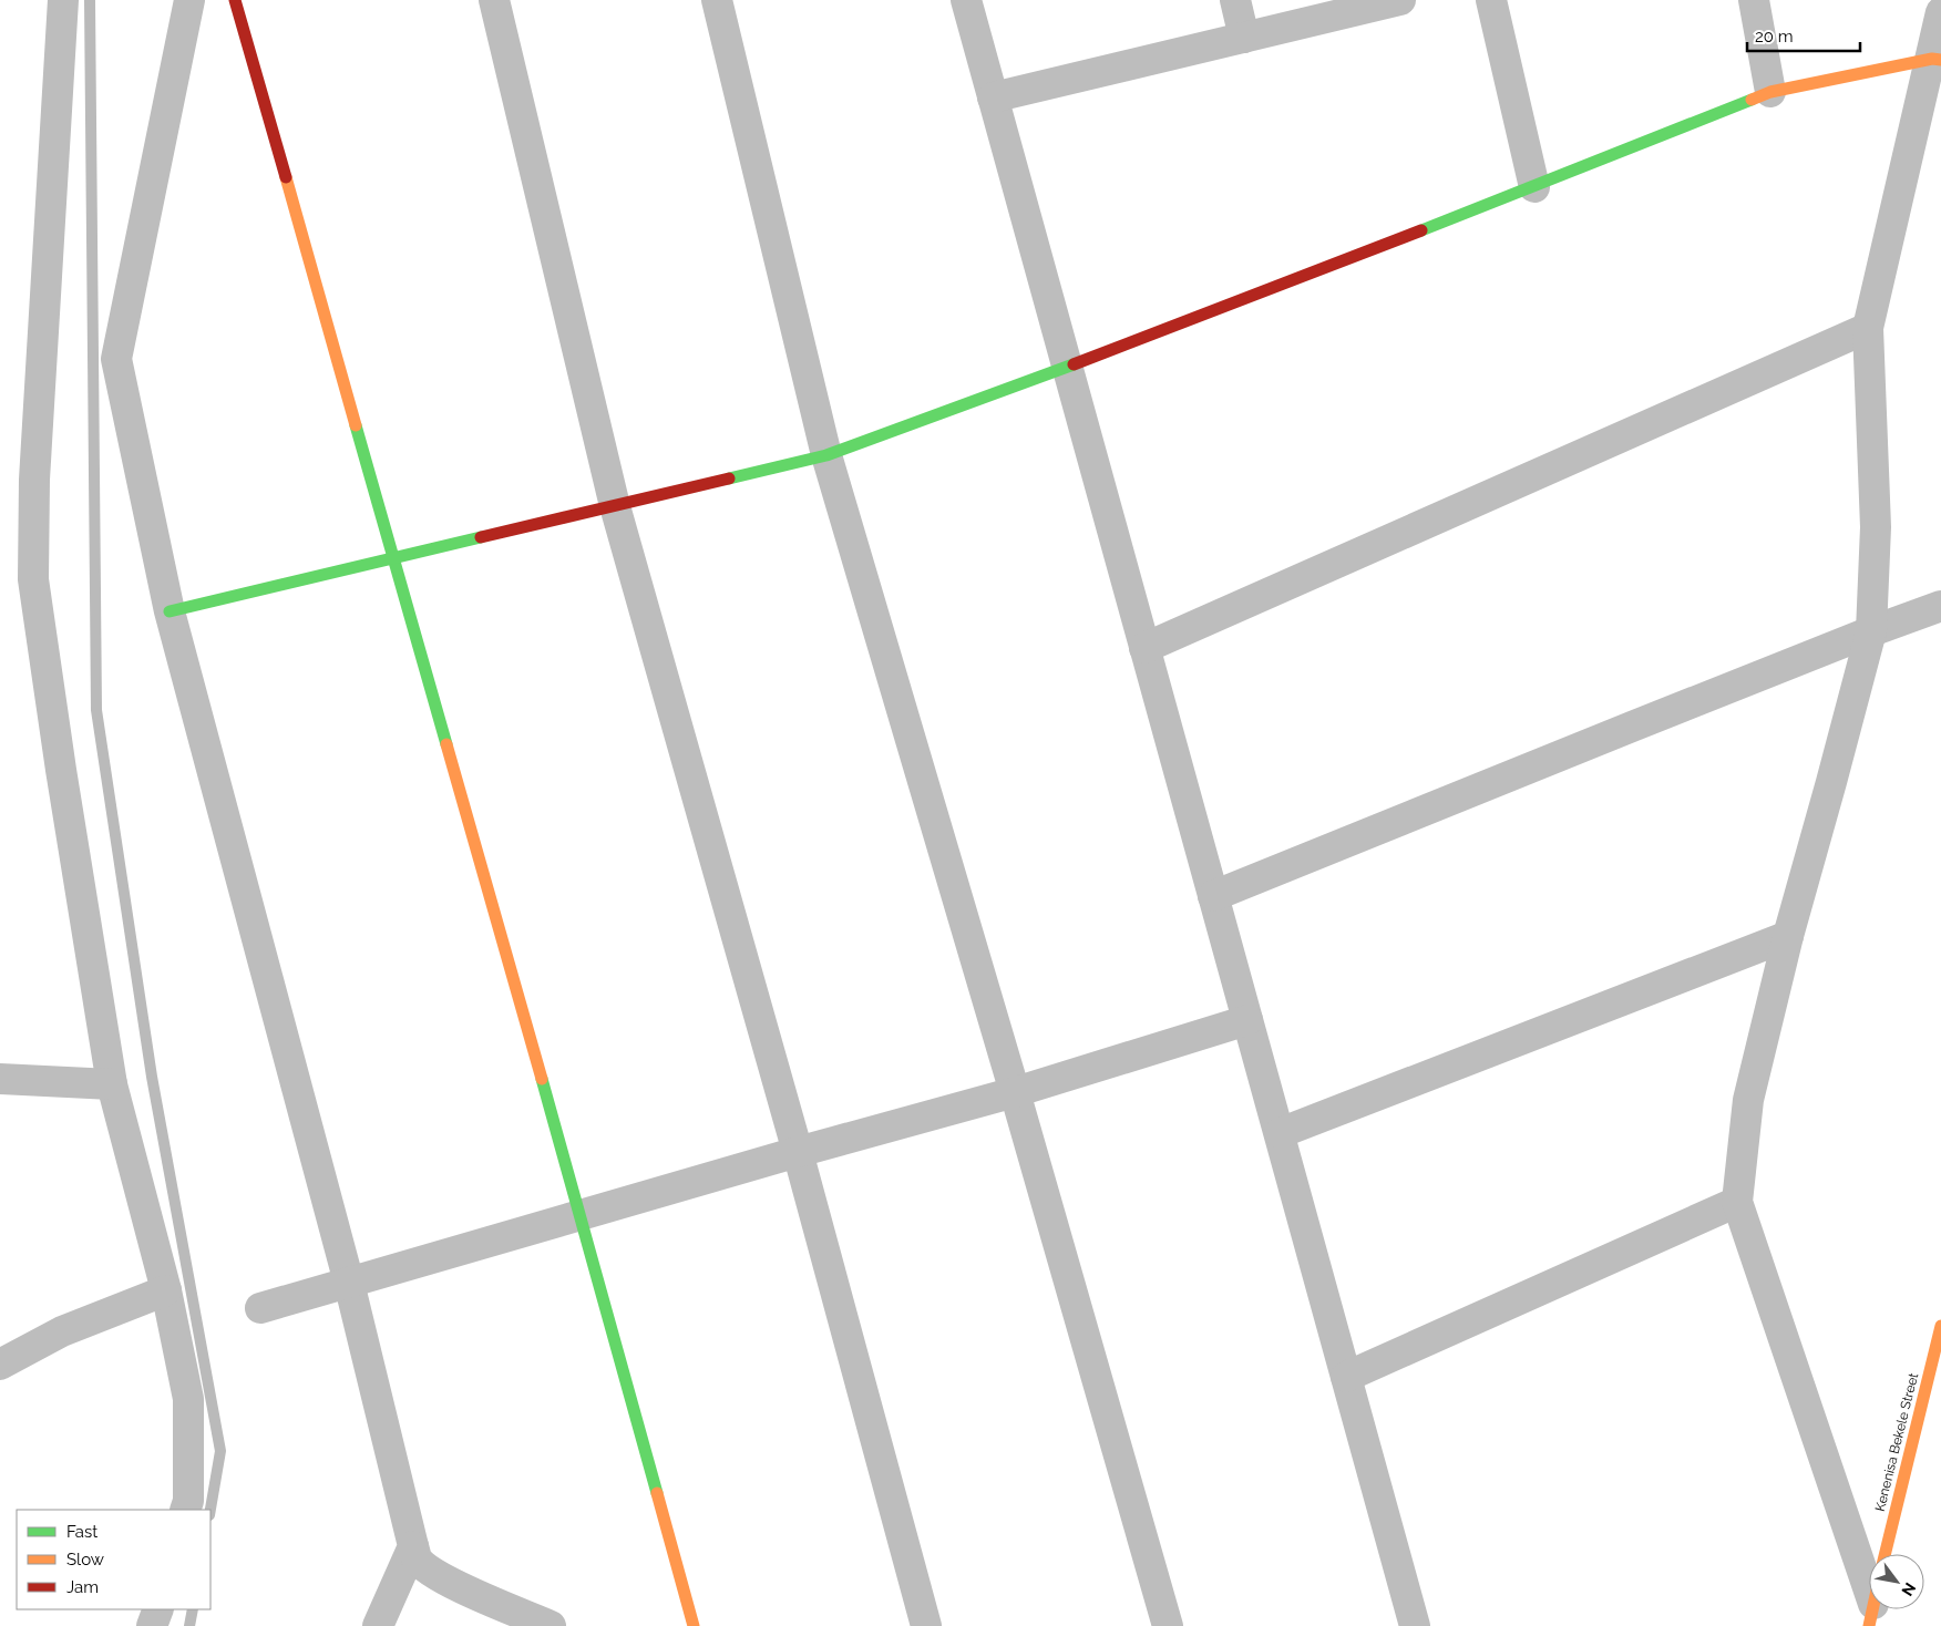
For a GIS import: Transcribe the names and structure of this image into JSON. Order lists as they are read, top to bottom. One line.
{"streets":{"street":["Kenenisa Bekele Street"]},"legend":["Fast","Slow","Jam"],"scale_bar":"20 m","north":"bottom right"}
